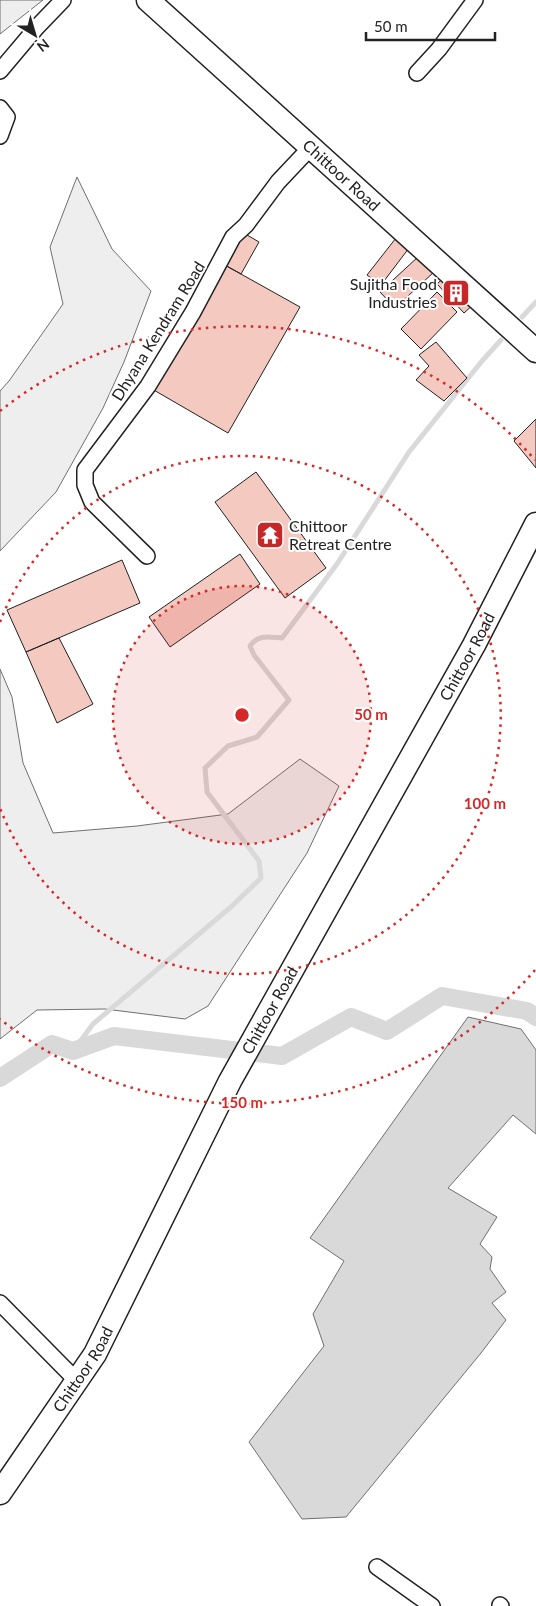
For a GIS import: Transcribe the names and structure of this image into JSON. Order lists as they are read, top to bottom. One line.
{"streets":{"main road":["Chittoor Road"],"street":["Dhyana Kendram Road"]},"crossings":[["Chittoor Road","Dhyana Kendram Road"]],"places":{"building":["Sujitha Food Industries"],"temple":["Chittoor Retreat Centre"]},"scale_bar":"50 m","north":"bottom right","rings":["50 m","100 m","150 m"]}
